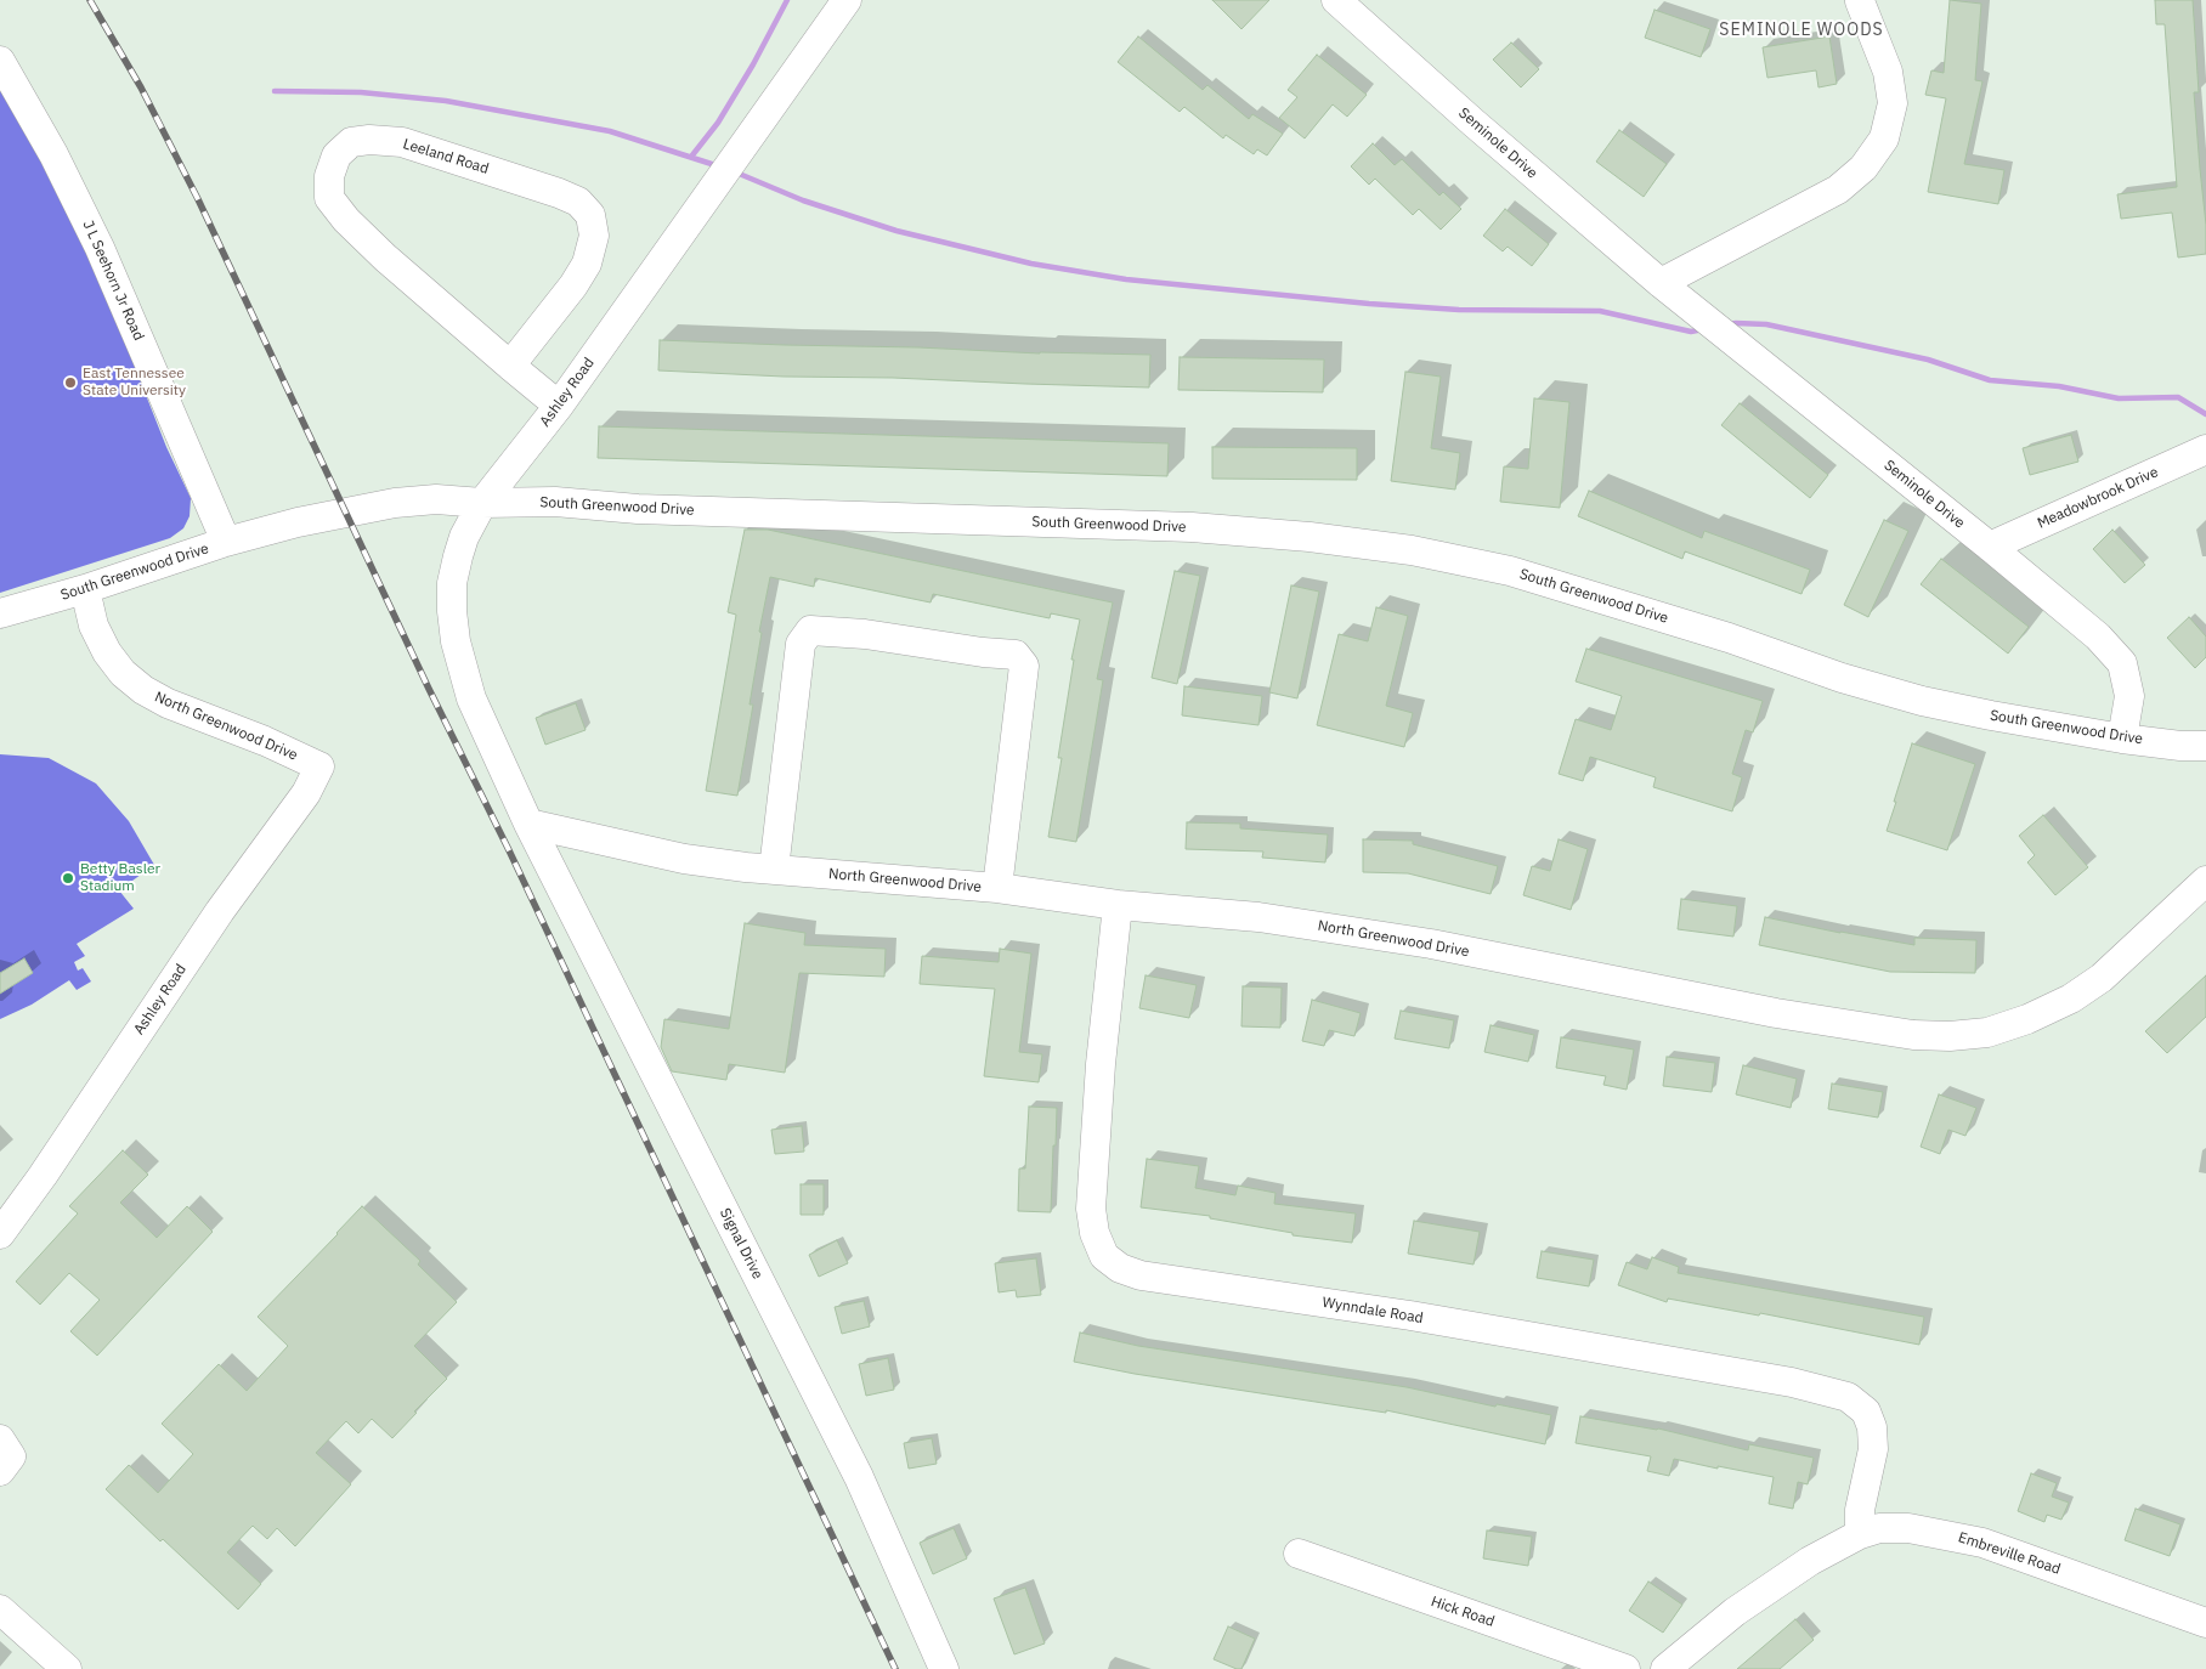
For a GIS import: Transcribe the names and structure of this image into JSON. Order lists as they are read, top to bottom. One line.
{"streets":{"street":["Seminole Drive","Leeland Road","J L Seehorn Jr Road","Ashley Road","Meadowbrook Drive","South Greenwood Drive","North Greenwood Drive","Signal Drive","Wynndale Road","Embreville Road","Hick Road"]},"crossings":[["Seminole Drive","Meadowbrook Drive"],["Seminole Drive","South Greenwood Drive"],["Leeland Road","Ashley Road"],["J L Seehorn Jr Road","South Greenwood Drive"],["Ashley Road","South Greenwood Drive"],["Ashley Road","North Greenwood Drive"],["Ashley Road","Signal Drive"],["South Greenwood Drive","North Greenwood Drive"],["North Greenwood Drive","Signal Drive"],["North Greenwood Drive","Wynndale Road"],["Wynndale Road","Embreville Road"]],"districts":["SEMINOLE WOODS"],"places":["East Tennessee State University","Betty Basler Stadium"]}
